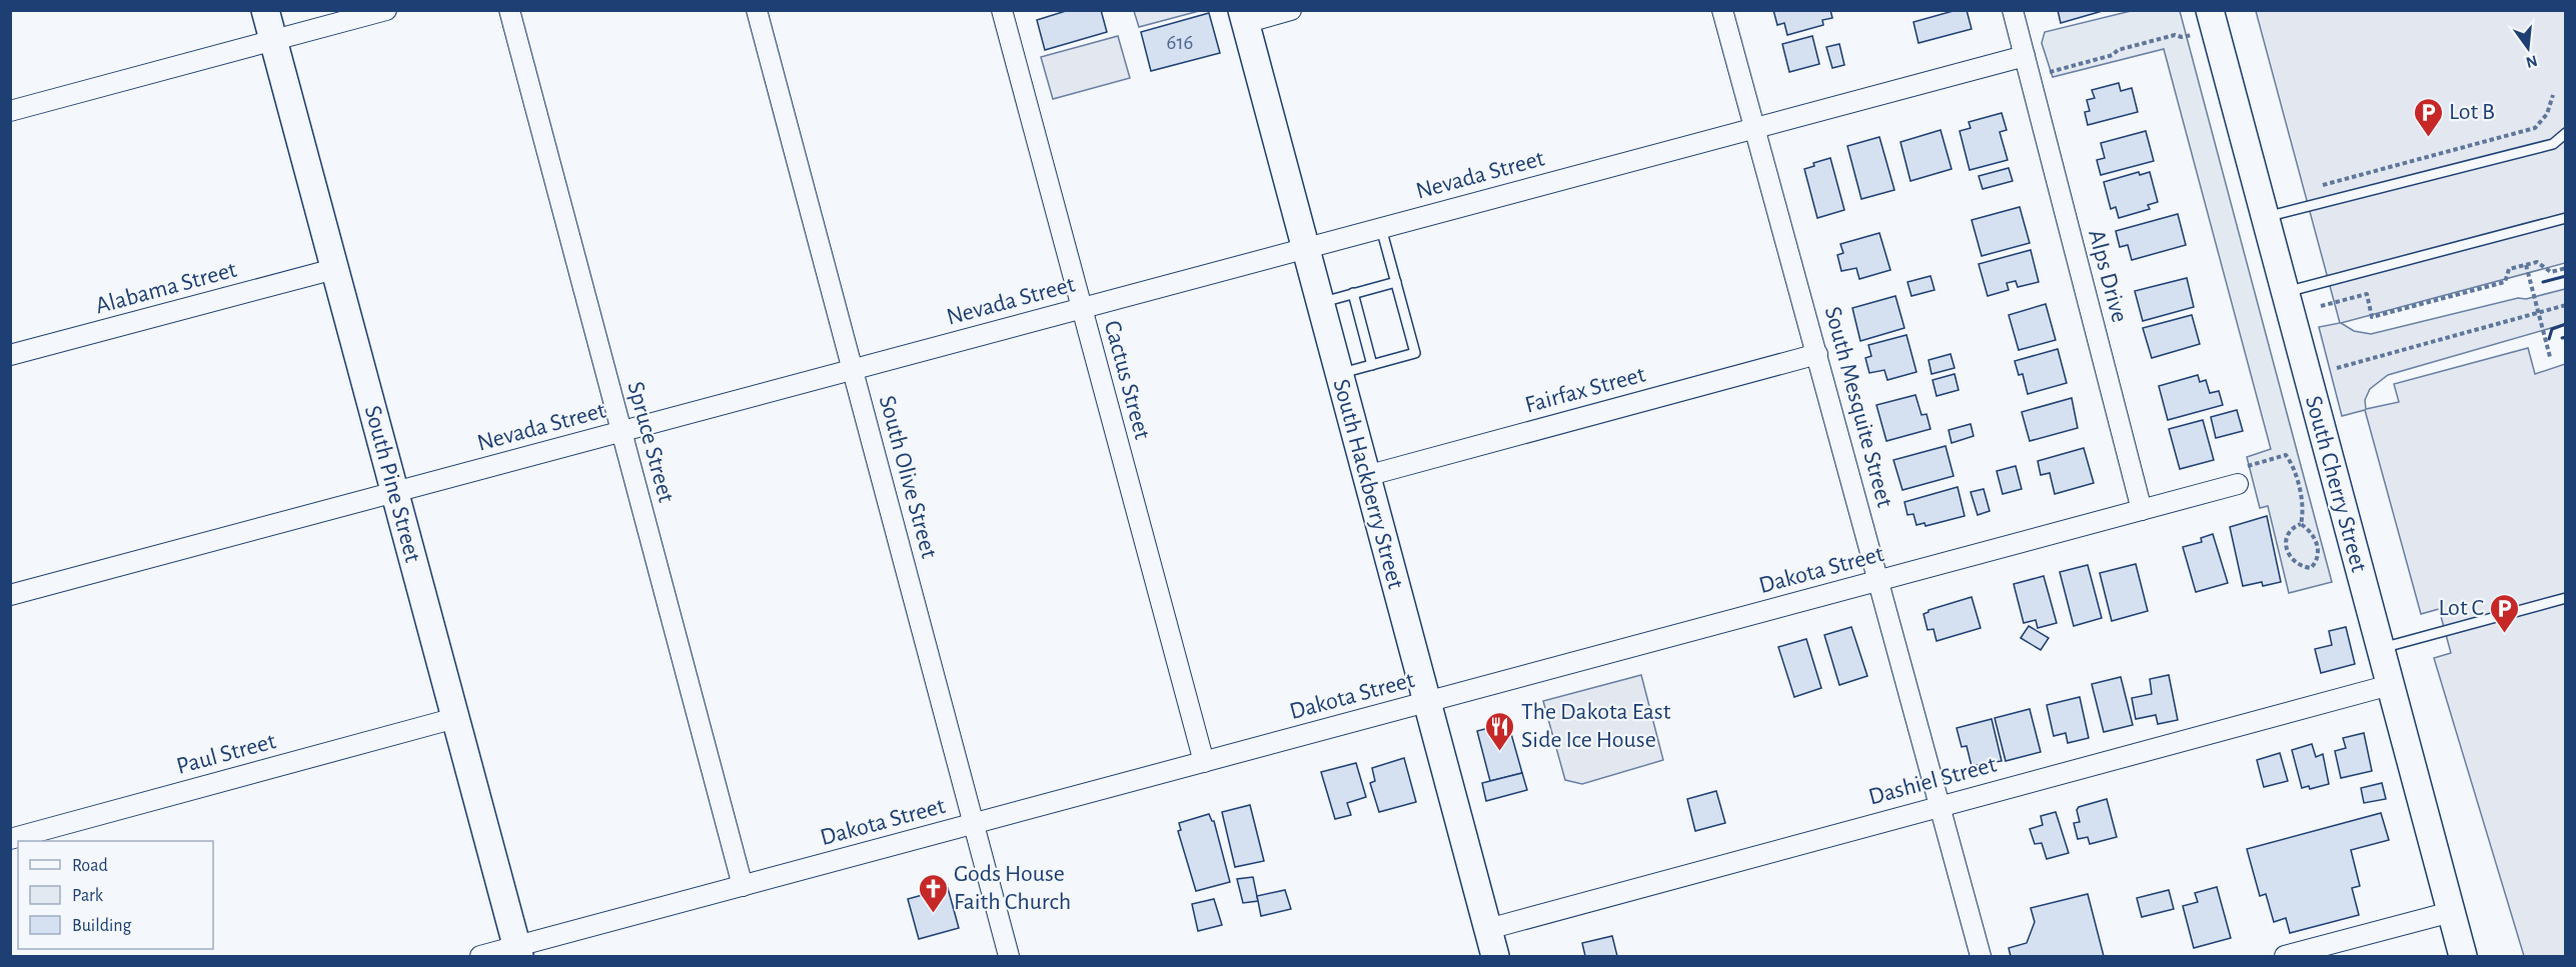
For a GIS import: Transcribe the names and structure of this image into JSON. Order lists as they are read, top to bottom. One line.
{"streets":{"street":["Nevada Street","Alps Drive","Alabama Street","Cactus Street","Fairfax Street","South Mesquite Street","Spruce Street","South Olive Street","South Pine Street","South Hackberry Street","South Cherry Street","Dakota Street","Paul Street","Dashiel Street"]},"crossings":[["Nevada Street","Alps Drive"],["Nevada Street","Cactus Street"],["Nevada Street","South Mesquite Street"],["Nevada Street","Spruce Street"],["Nevada Street","South Olive Street"],["Nevada Street","South Pine Street"],["Nevada Street","South Hackberry Street"],["Alps Drive","Dakota Street"],["Alabama Street","South Pine Street"],["Cactus Street","Dakota Street"],["Fairfax Street","South Mesquite Street"],["Fairfax Street","South Hackberry Street"],["South Mesquite Street","Dakota Street"],["South Mesquite Street","Dashiel Street"],["Spruce Street","Dakota Street"],["South Olive Street","Dakota Street"],["South Pine Street","Dakota Street"],["South Pine Street","Paul Street"],["South Hackberry Street","Dakota Street"],["South Hackberry Street","Dashiel Street"],["South Cherry Street","Dashiel Street"]],"places":{"parking":["Lot B","Lot C"],"restaurant":["The Dakota East Side Ice House"],"church":["Gods House Faith Church"]},"house_numbers":["616"],"legend":["Road","Park","Building"],"north":"bottom"}
